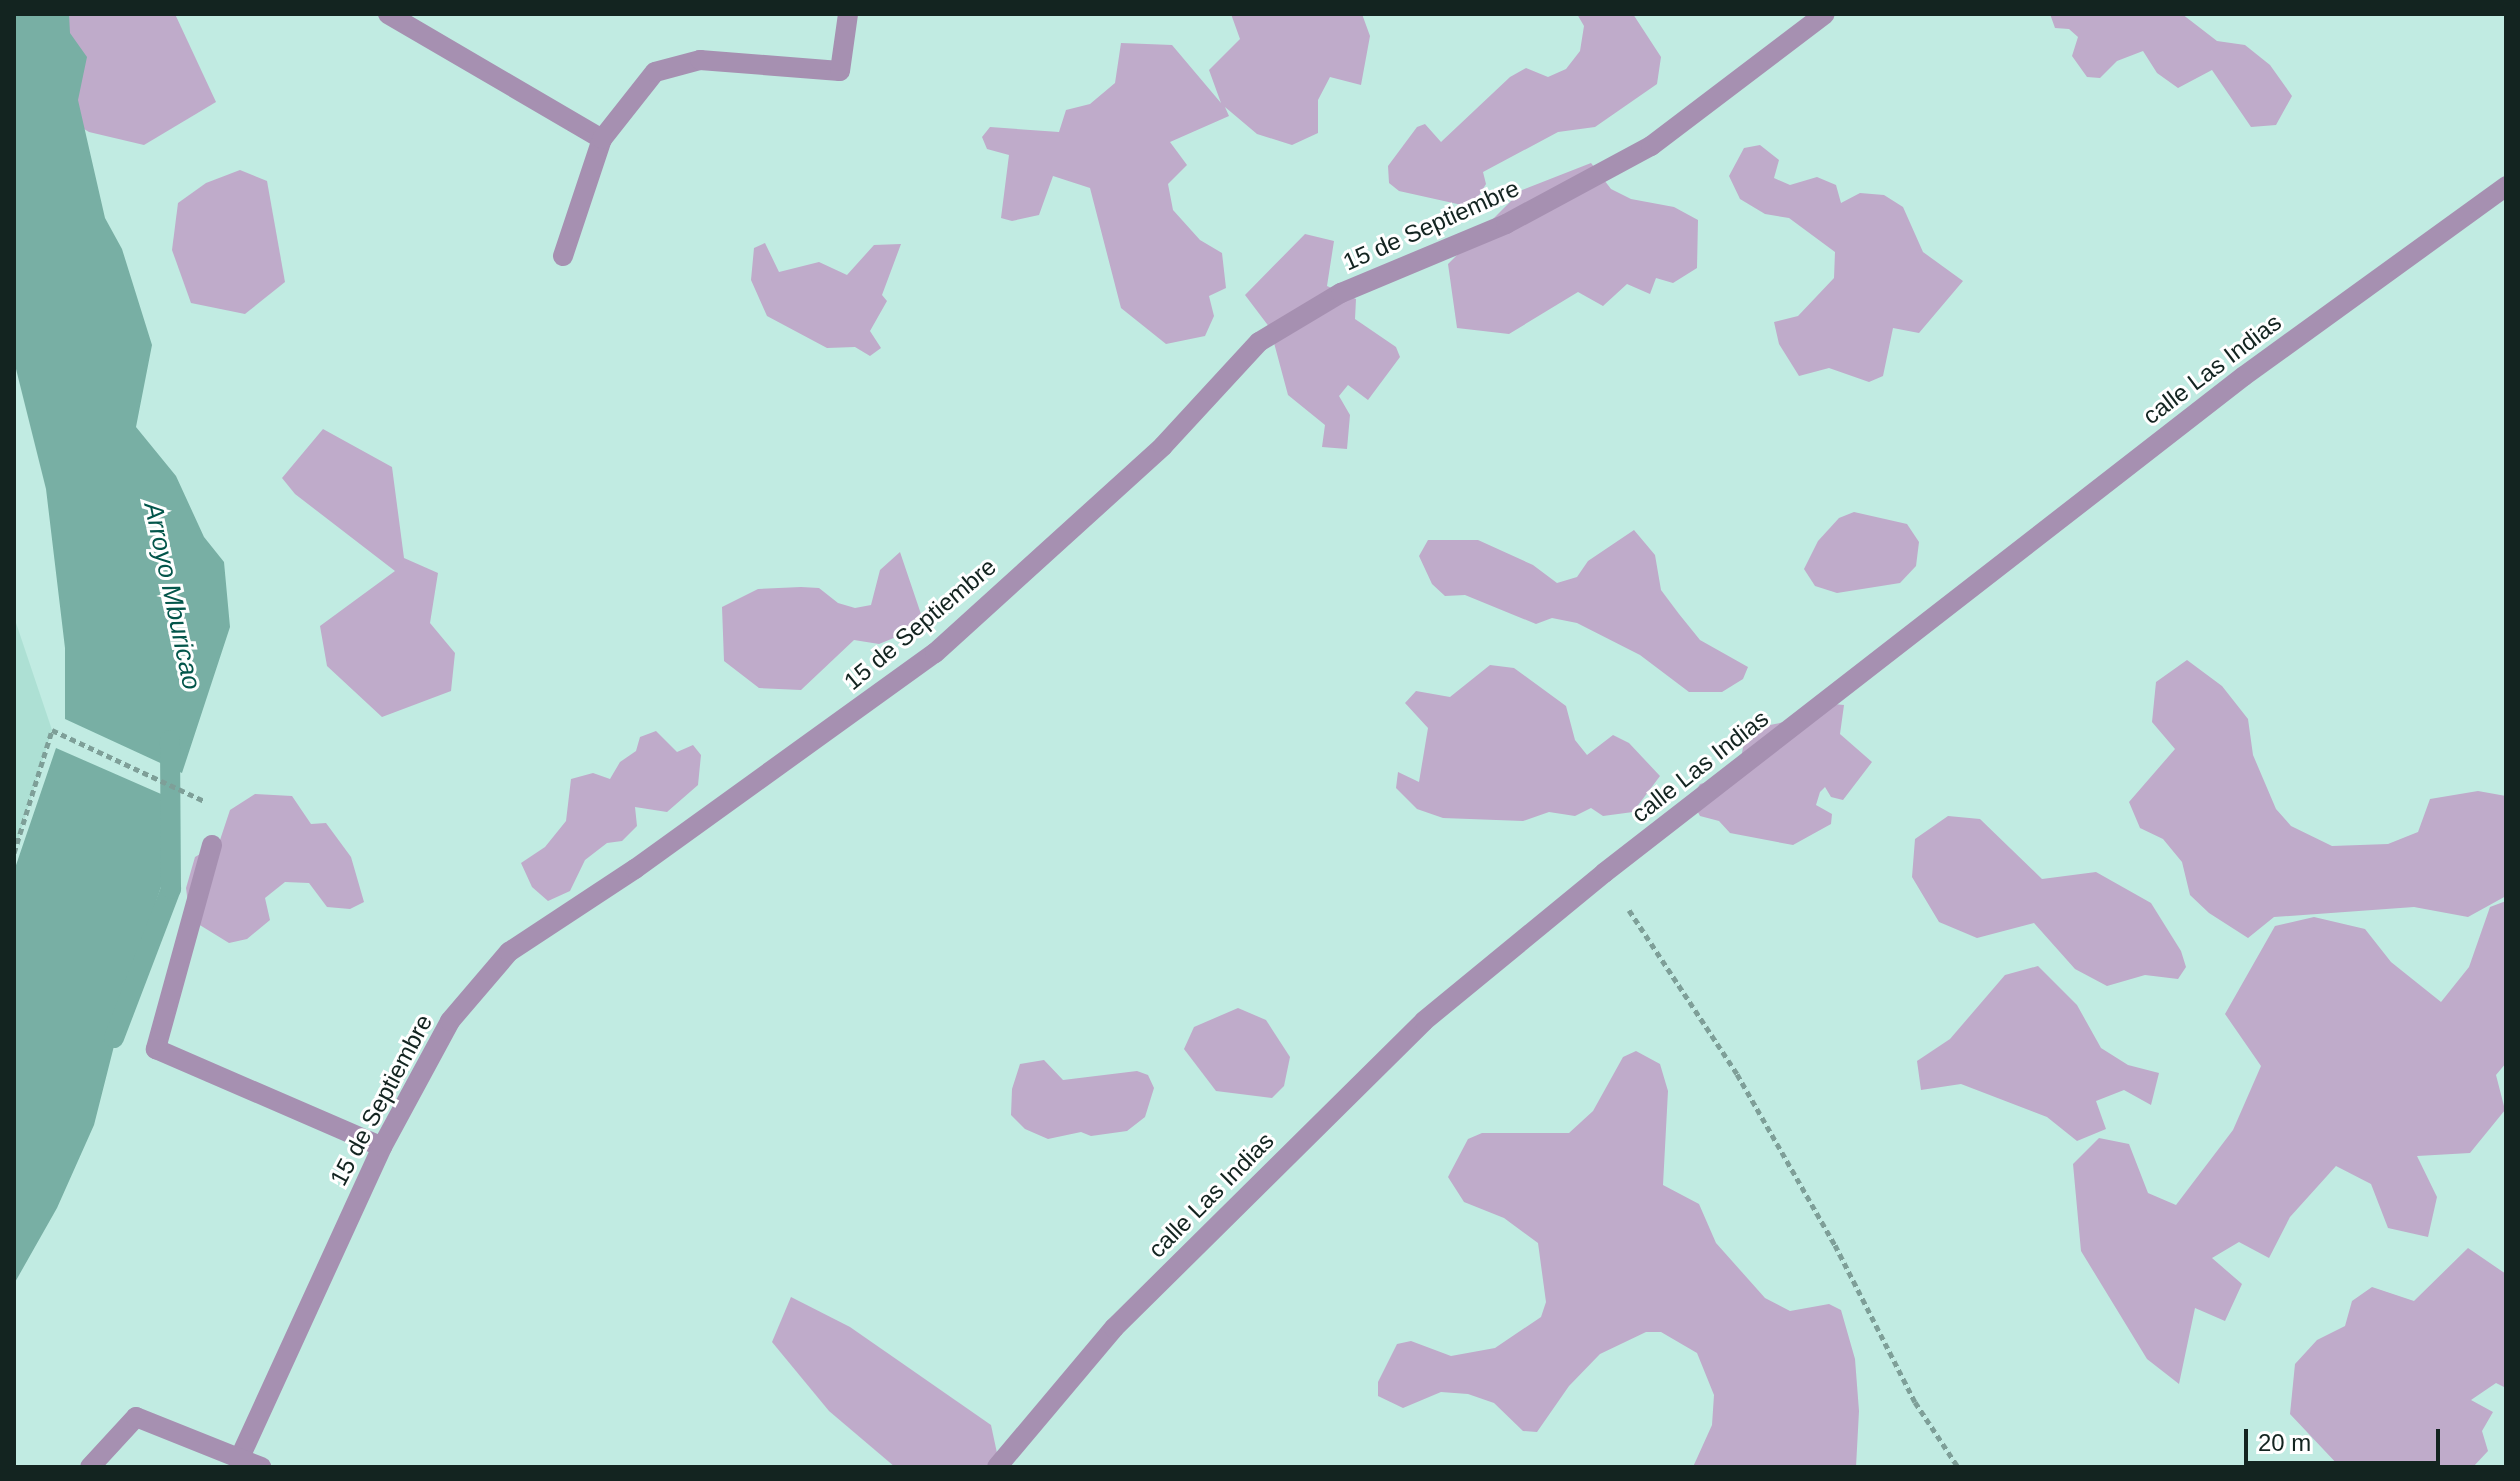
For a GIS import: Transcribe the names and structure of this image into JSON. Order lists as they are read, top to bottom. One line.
{"streets":{"street":["15 de Septiembre","calle Las Indias"]},"water":["Arroyo Mburicao"],"scale_bar":"20 m"}
